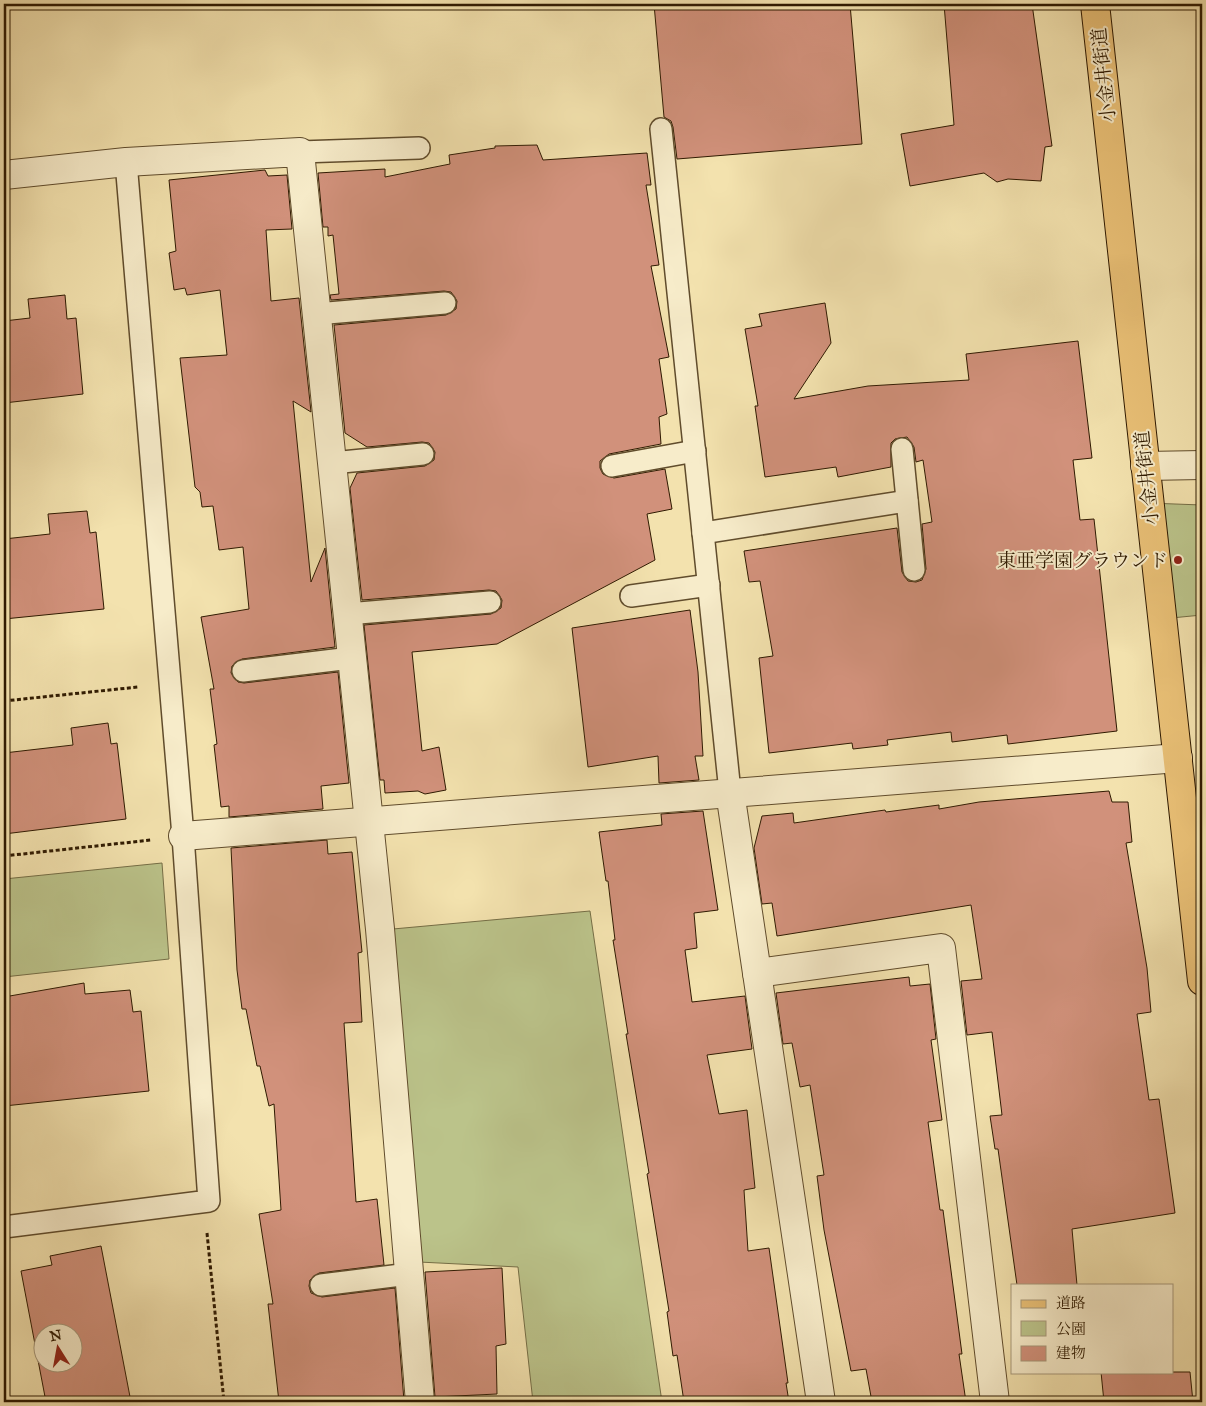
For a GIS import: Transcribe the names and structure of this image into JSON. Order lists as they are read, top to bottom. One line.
{"streets":{"main road":["小金井街道"]},"places":["東亜学園グラウンド"],"legend":["道路","公園","建物"],"north":"top"}
